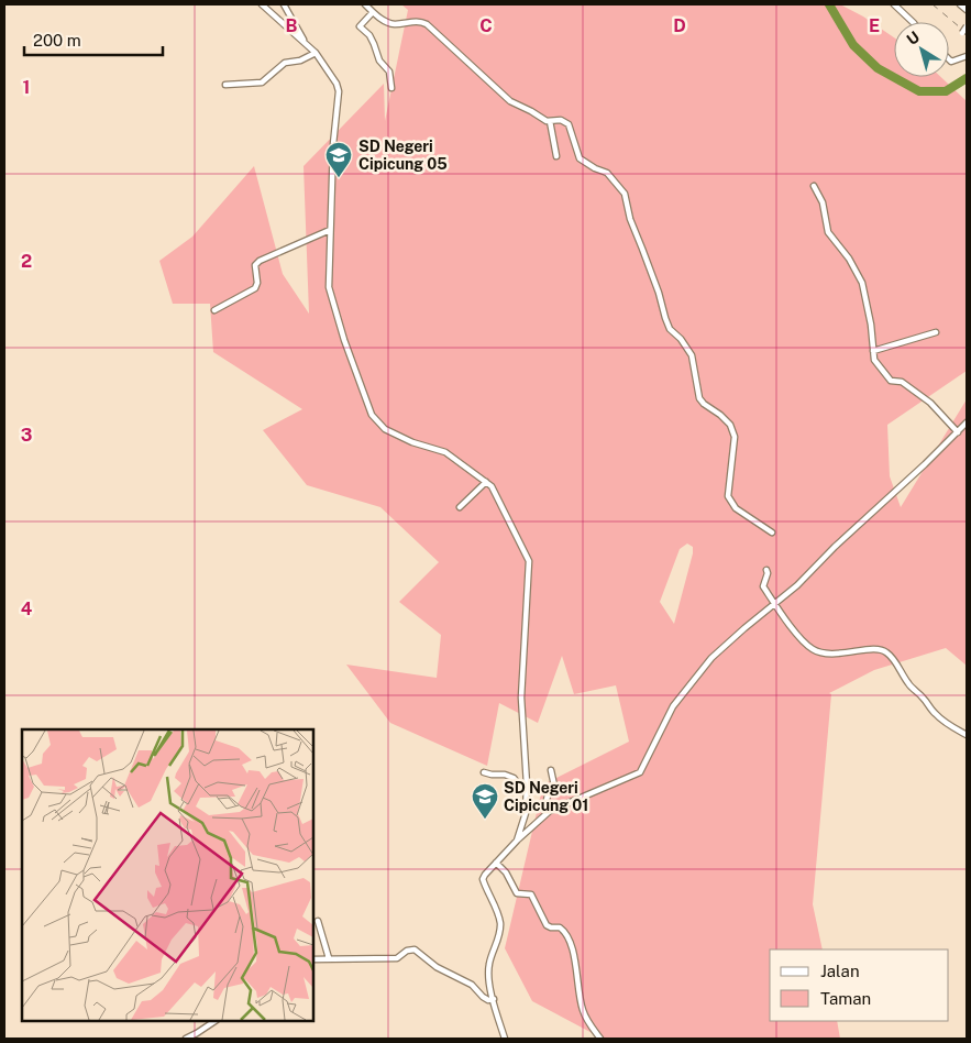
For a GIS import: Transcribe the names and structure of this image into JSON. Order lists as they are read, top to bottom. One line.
{"places":{"school or university":["SD Negeri Cipicung 05","SD Negeri Cipicung 01"]},"legend":["Jalan","Taman"],"scale_bar":"200 m","north":"top left","grid":{"columns":["B","C","D","E"],"rows":["1","2","3","4"]}}
